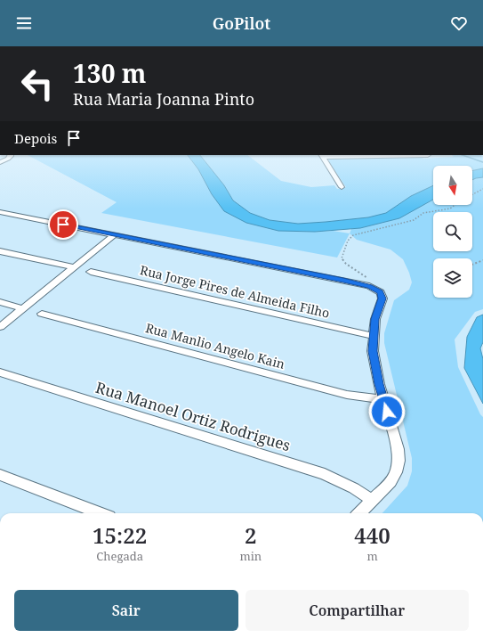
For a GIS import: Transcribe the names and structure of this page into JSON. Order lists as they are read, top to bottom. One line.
{"streets":{"street":["Rua Jorge Pires de Almeida Filho","Rua Manlio Angelo Kain","Rua Manoel Ortiz Rodrigues"]},"north":"bottom","page":{"header":"GoPilot","turn":["130 m","Rua Maria Joanna Pinto"],"then":"Depois","eta":["15:22","Chegada","2","min","440","m"],"buttons":["Sair","Compartilhar"]}}
